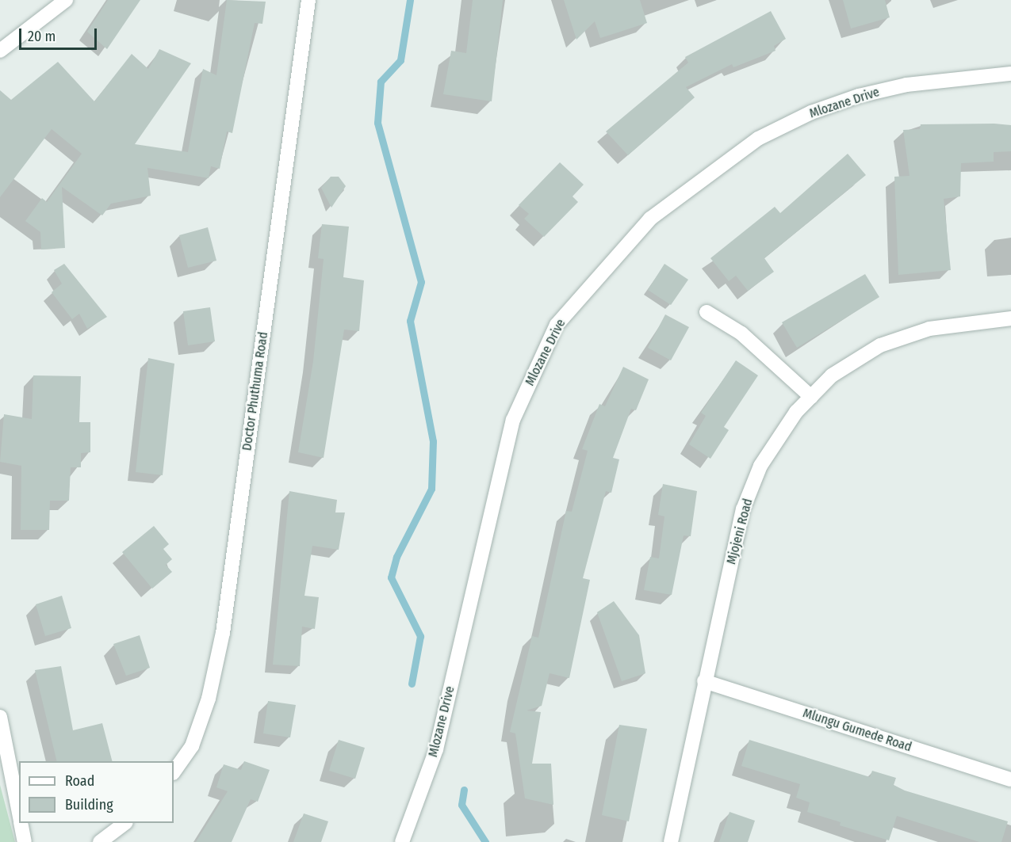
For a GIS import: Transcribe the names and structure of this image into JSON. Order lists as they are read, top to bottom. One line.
{"streets":{"street":["Mlozane Drive","Doctor Phuthuma Road","Mjojeni Road","Mlungu Gumede Road"]},"crossings":[["Mjojeni Road","Mlungu Gumede Road"]],"legend":["Road","Building"],"scale_bar":"20 m"}
